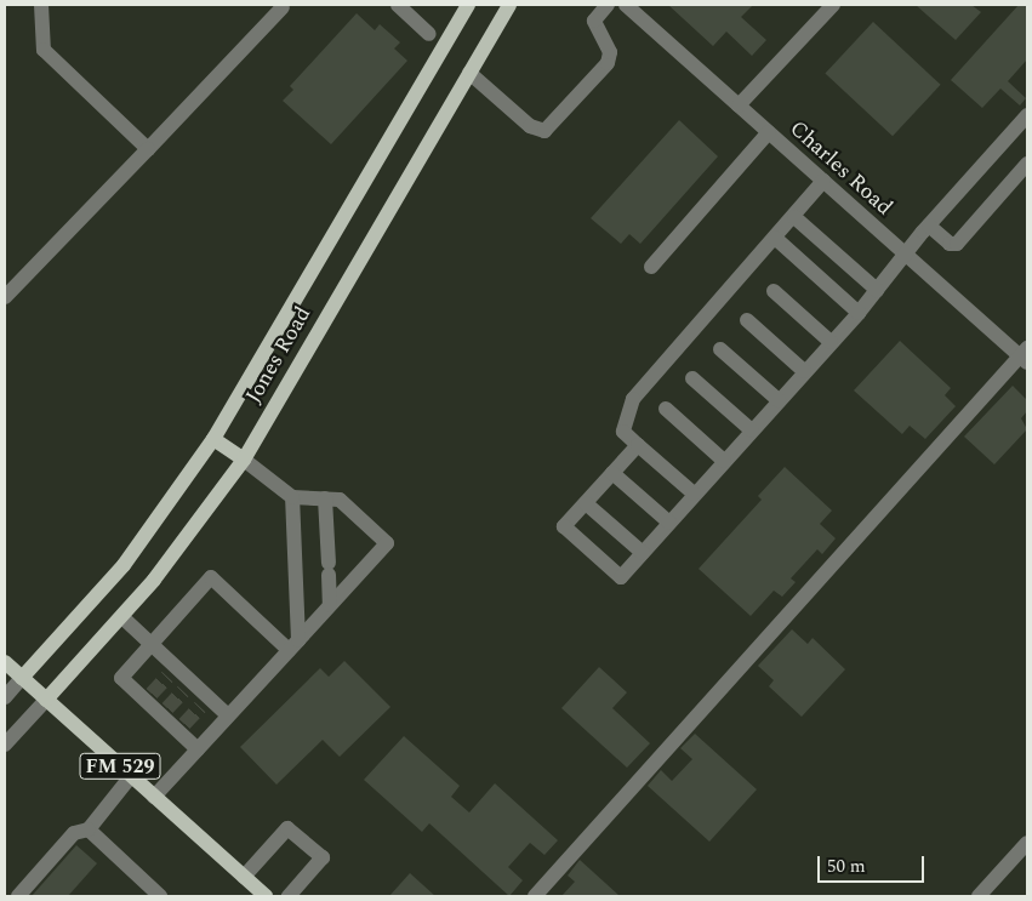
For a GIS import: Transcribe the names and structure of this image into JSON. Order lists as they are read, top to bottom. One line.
{"streets":{"main road":["Jones Road","FM 529"],"street":["Charles Road"]},"crossings":[["Jones Road","FM 529"]],"scale_bar":"50 m"}
